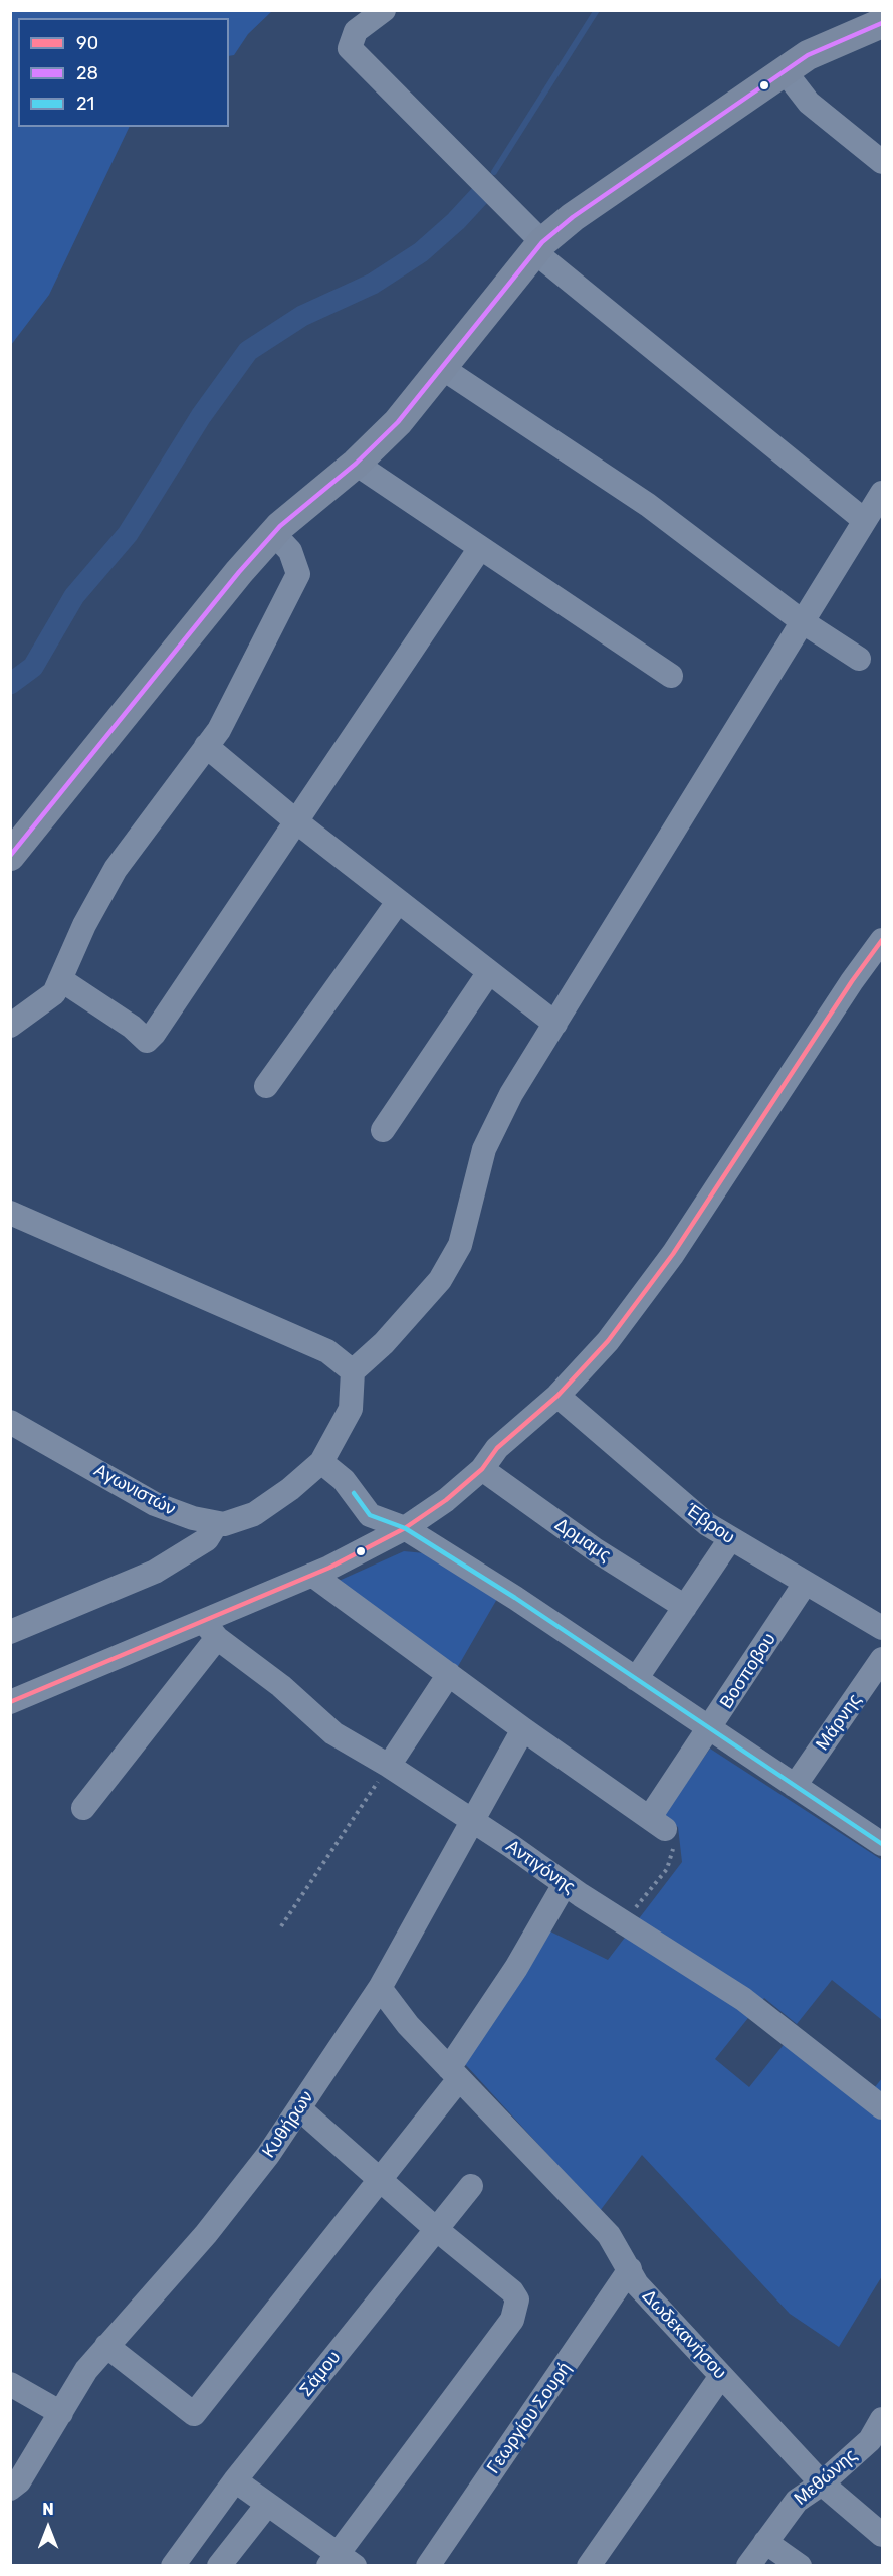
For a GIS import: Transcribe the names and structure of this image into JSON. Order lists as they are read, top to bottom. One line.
{"streets":{"street":["Αγωνιστών","Έβρου","Δρμαμς","Βοσποβου","Μάρνης","Αντιγόνης","Κυθήρων","Δωδεκανήσου","Σάμου","Γεωργίου Σουρή","Μεθώνης"]},"crossings":[["Έβρου","Βοσποβου"],["Αντιγόνης","Κυθήρων"],["Κυθήρων","Δωδεκανήσου"],["Δωδεκανήσου","Γεωργίου Σουρή"],["Δωδεκανήσου","Μεθώνης"]],"lines":["transit line 28","transit line 90","transit line 21"],"legend":["90","28","21"],"north":"top"}
